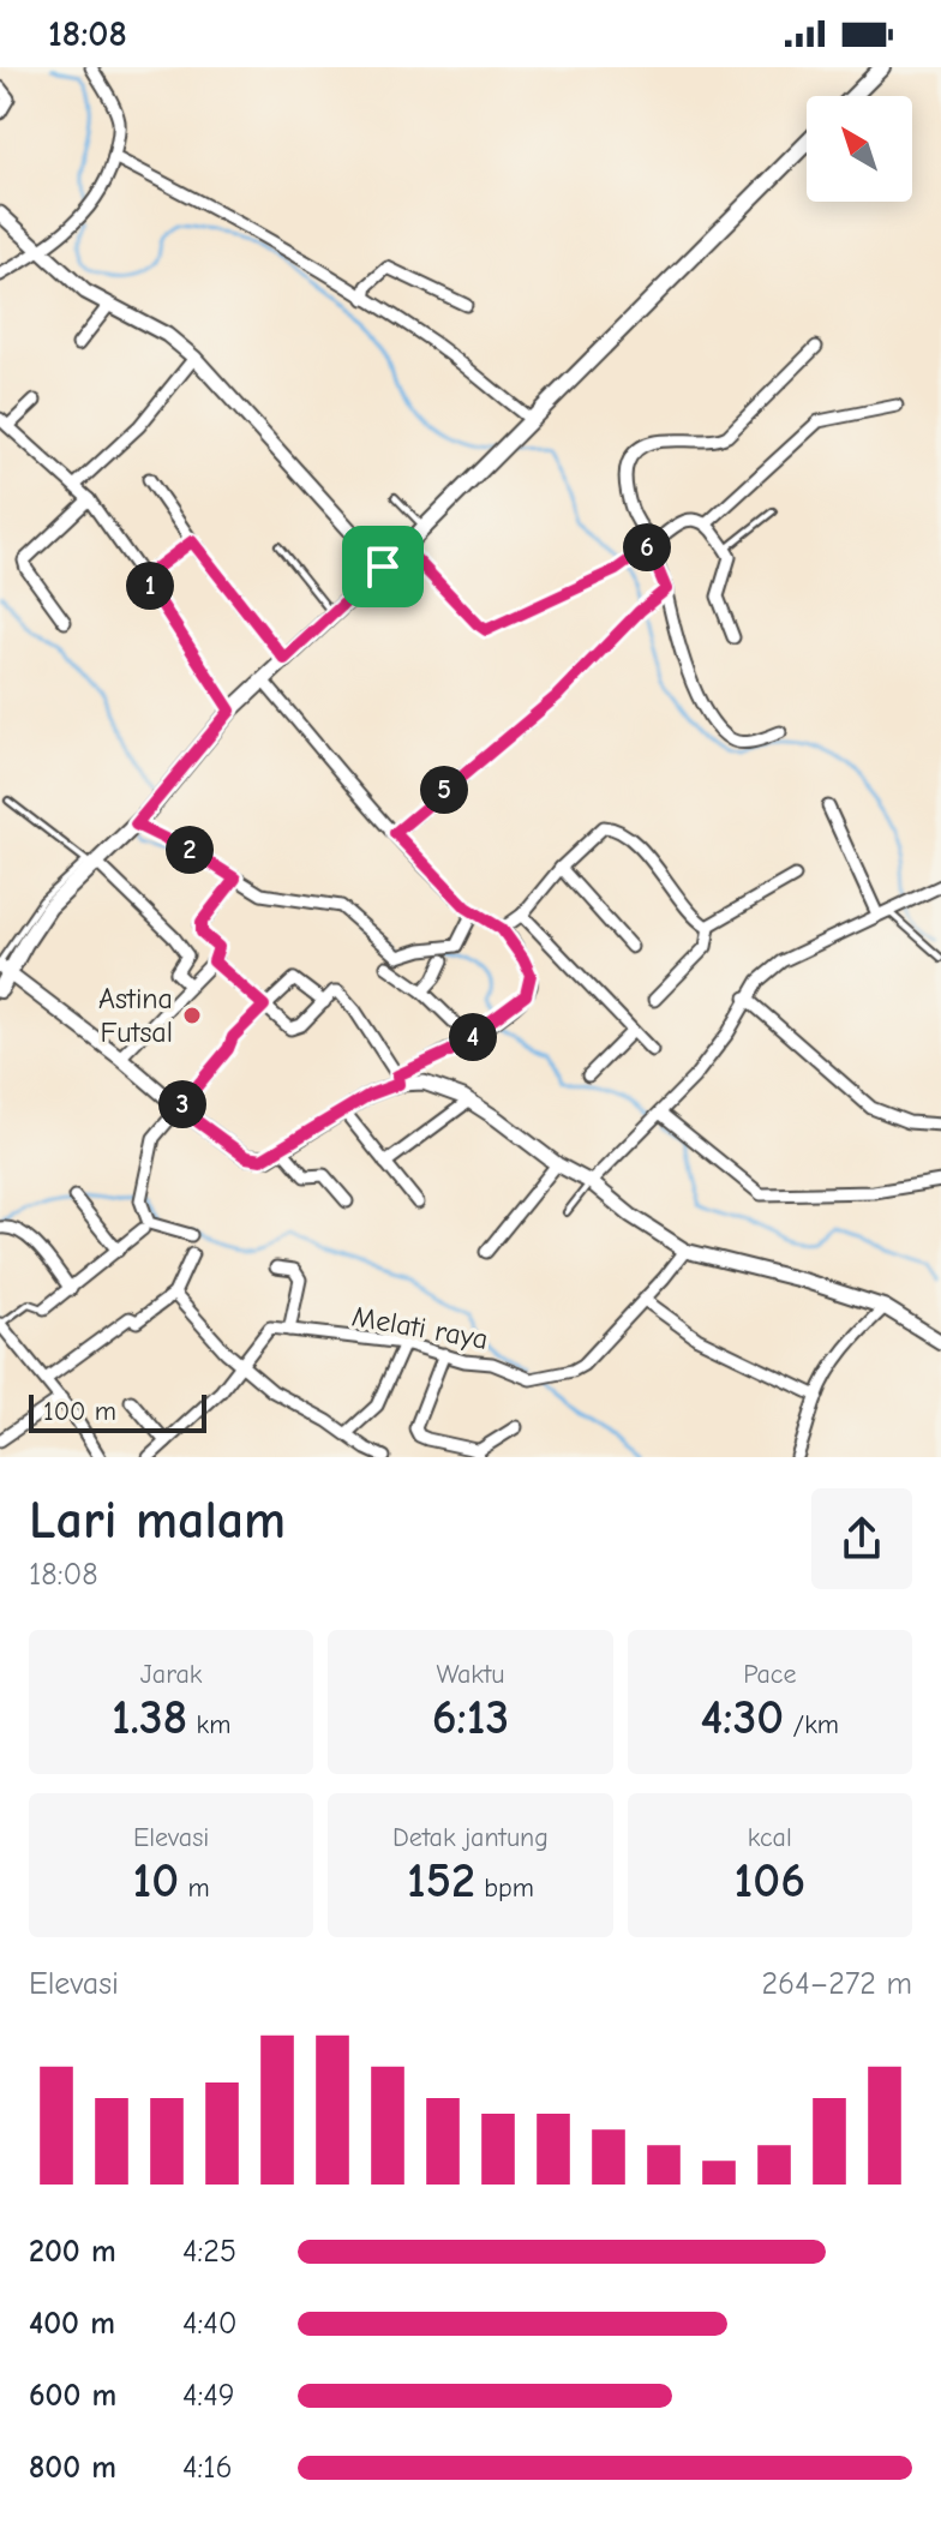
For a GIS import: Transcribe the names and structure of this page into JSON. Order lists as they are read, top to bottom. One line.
{"streets":{"street":["Melati raya"]},"places":["Astina Futsal"],"scale_bar":"100 m","north":"top left","page":{"status":"18:08","pins":["6","1","5","2","4","3"],"scale":"100 m","heading":["Lari malam","18:08"],"stats":[["Jarak","1.38 km"],["Waktu","6:13"],["Pace","4:30 /km"],["Elevasi","10 m"],["Detak jantung","152 bpm"],["kcal","106"]],"chart":["Elevasi","264–272 m"],"list":[{"name":"200 m","note":"4:25"},{"name":"400 m","note":"4:40"},{"name":"600 m","note":"4:49"},{"name":"800 m","note":"4:16"}]}}
